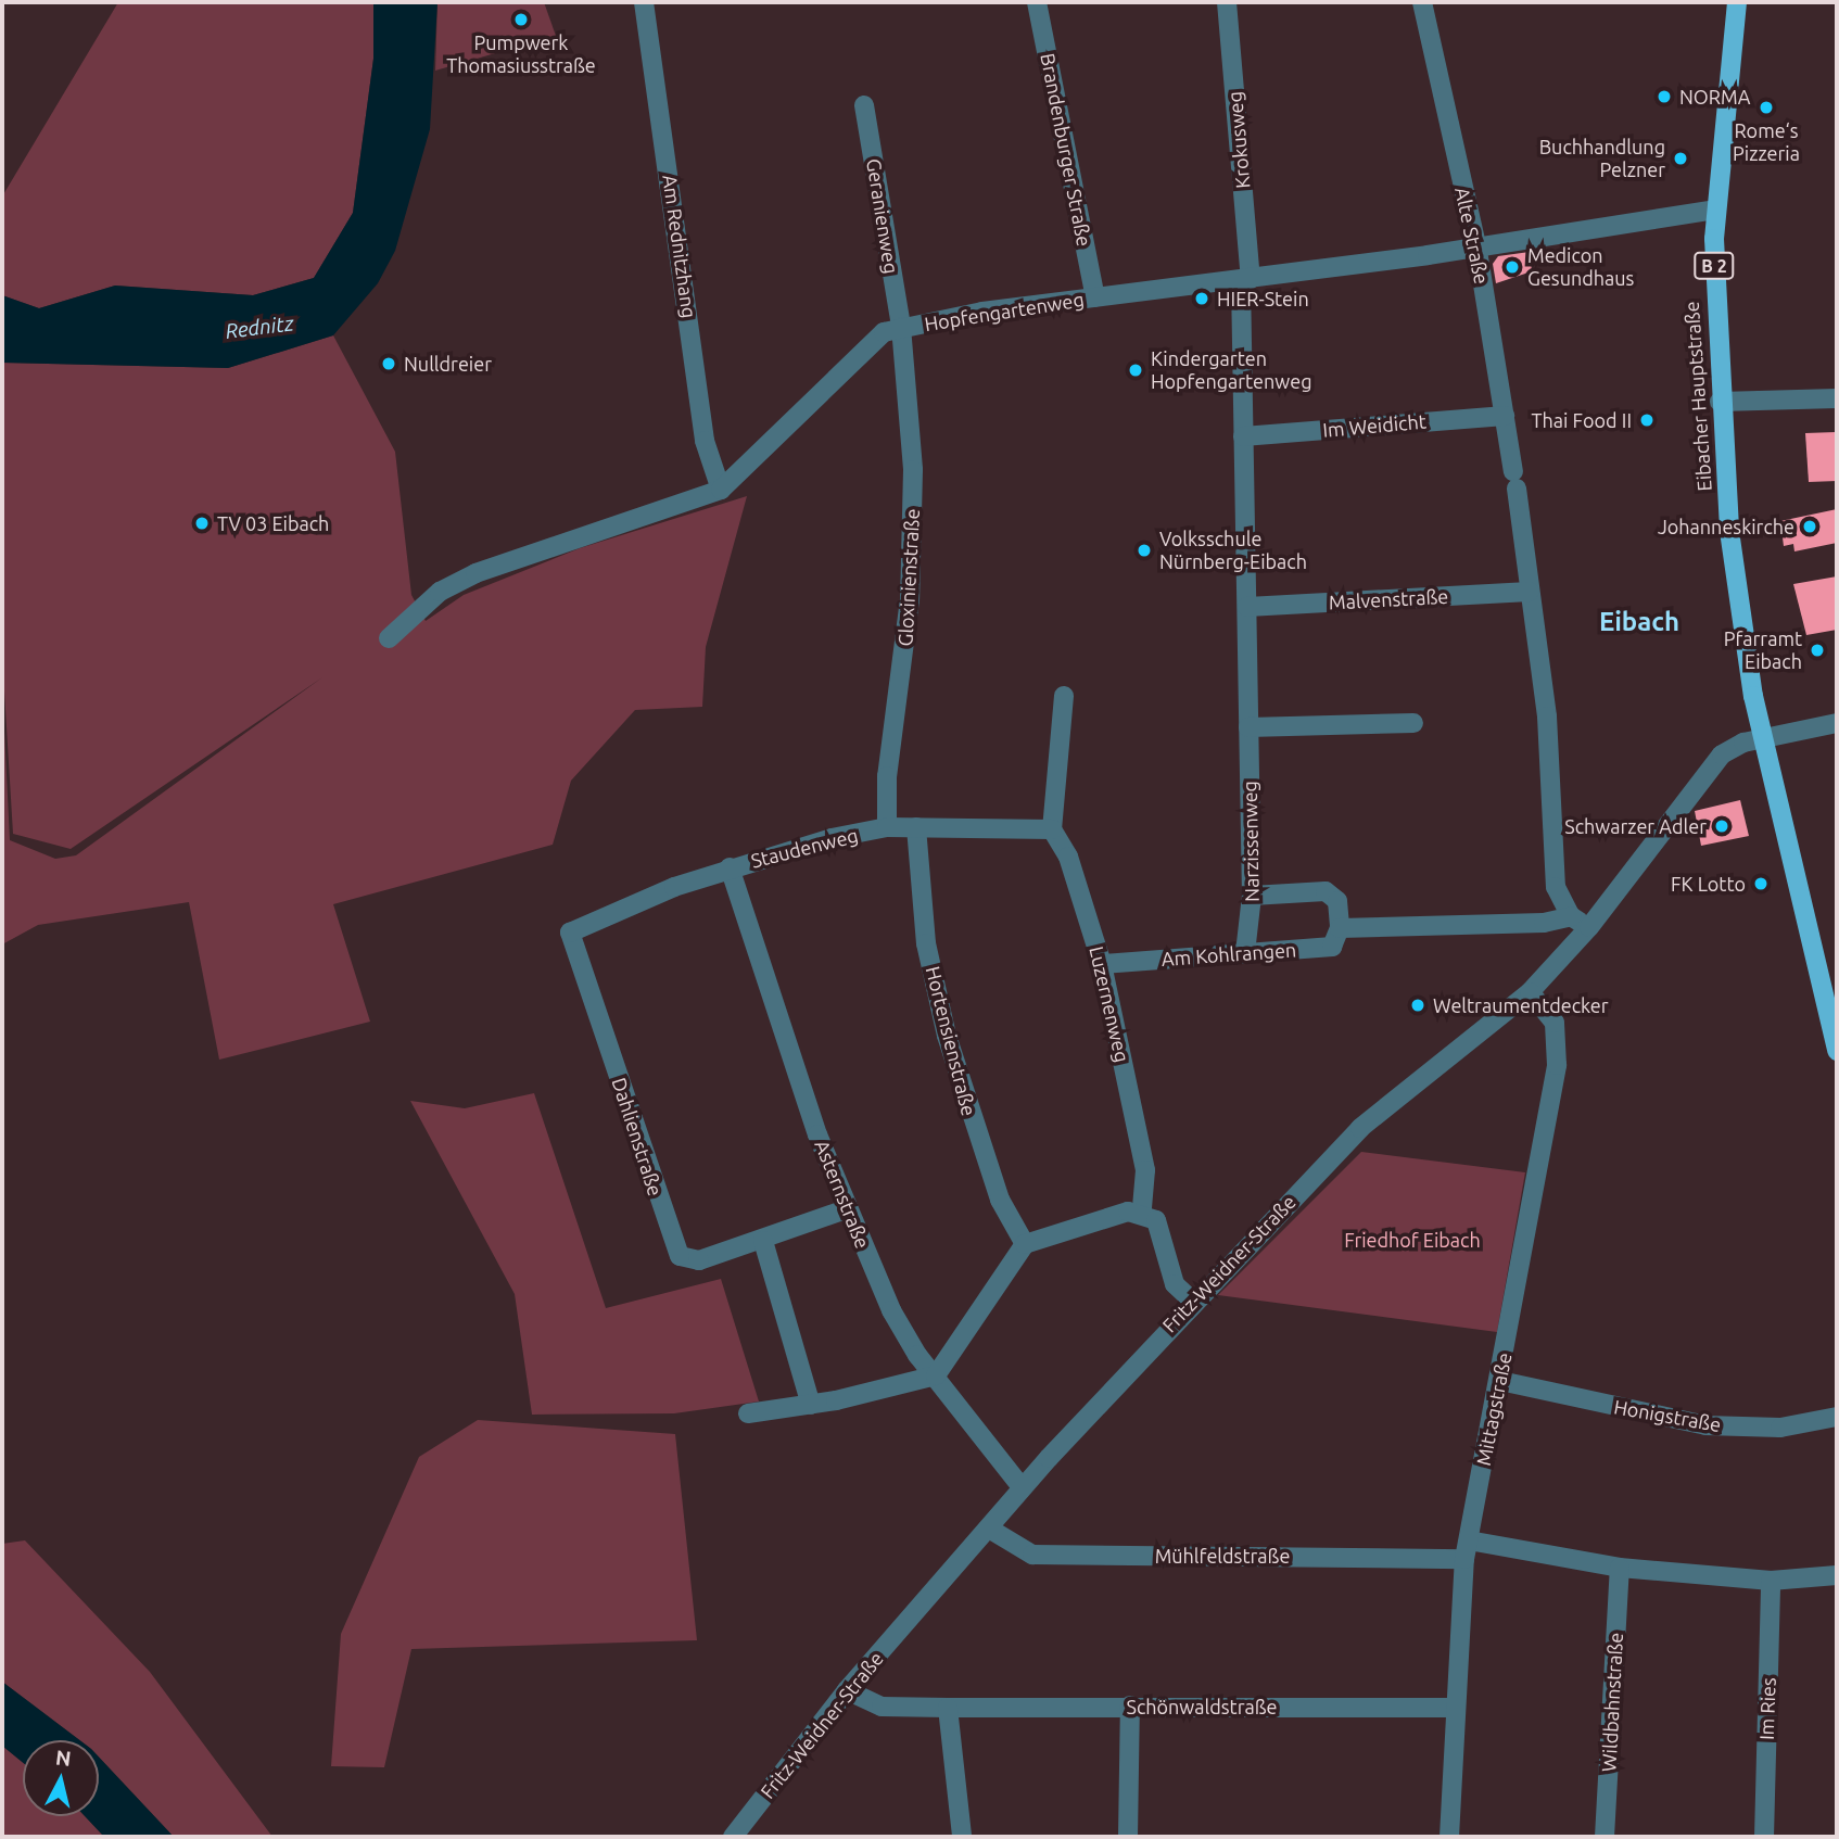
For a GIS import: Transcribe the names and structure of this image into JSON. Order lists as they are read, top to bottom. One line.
{"streets":{"main road":["B 2","Eibacher Hauptstraße"],"street":["Krokusweg","Brandenburger Straße","Geranienweg","Alte Straße","Am Rednitzhang","Hopfengartenweg","Im Weidicht","Gloxinienstraße","Malvenstraße","Narzissenweg","Staudenweg","Am Kohlrangen","Luzernenweg","Hortensienstraße","Dahlienstraße","Asternstraße","Fritz-Weidner-Straße","Mittagstraße","Honigstraße","Mühlfeldstraße","Wildbahnstraße","Schönwaldstraße","Im Ries"]},"crossings":[["Krokusweg","Hopfengartenweg"],["Krokusweg","Narzissenweg"],["Brandenburger Straße","Hopfengartenweg"],["Geranienweg","Hopfengartenweg"],["Geranienweg","Gloxinienstraße"],["Alte Straße","Hopfengartenweg"],["Alte Straße","Im Weidicht"],["Alte Straße","Malvenstraße"],["Am Rednitzhang","Hopfengartenweg"],["Hopfengartenweg","Eibacher Hauptstraße"],["Hopfengartenweg","Gloxinienstraße"],["Hopfengartenweg","Narzissenweg"],["Eibacher Hauptstraße","Fritz-Weidner-Straße"],["Im Weidicht","Narzissenweg"],["Gloxinienstraße","Staudenweg"],["Malvenstraße","Narzissenweg"],["Narzissenweg","Am Kohlrangen"],["Staudenweg","Luzernenweg"],["Staudenweg","Hortensienstraße"],["Staudenweg","Dahlienstraße"],["Staudenweg","Asternstraße"],["Am Kohlrangen","Luzernenweg"],["Dahlienstraße","Asternstraße"],["Asternstraße","Fritz-Weidner-Straße"],["Fritz-Weidner-Straße","Mittagstraße"],["Fritz-Weidner-Straße","Mühlfeldstraße"],["Fritz-Weidner-Straße","Schönwaldstraße"],["Mittagstraße","Honigstraße"],["Mittagstraße","Mühlfeldstraße"],["Mittagstraße","Schönwaldstraße"],["Mühlfeldstraße","Wildbahnstraße"],["Mühlfeldstraße","Im Ries"]],"districts":["Eibach"],"water":["Rednitz"],"parks":["Friedhof Eibach"],"places":["Pumpwerk Thomasiusstraße","NORMA","Rome‘s Pizzeria","Buchhandlung Pelzner","Medicon Gesundhaus","HIER-Stein","Nulldreier","Kindergarten Hopfengartenweg","Thai Food II","TV 03 Eibach","Johanneskirche","Volksschule Nürnberg-Eibach","Pfarramt Eibach","Schwarzer Adler","FK Lotto","Weltraumentdecker"],"north":"top"}
